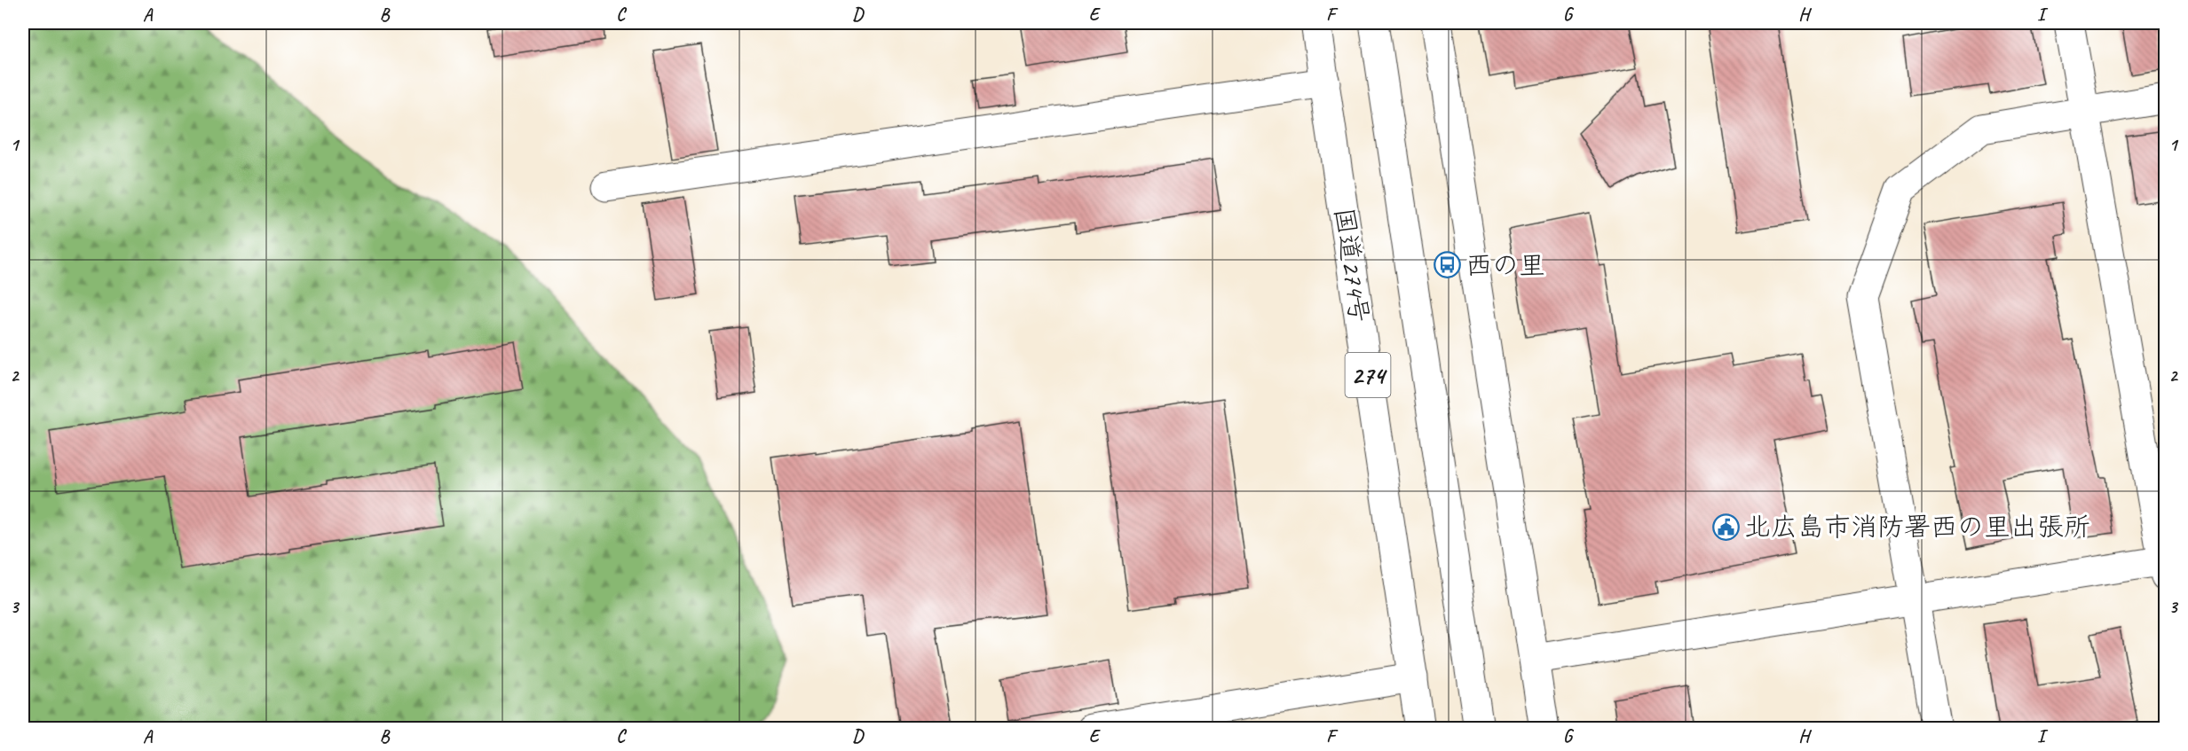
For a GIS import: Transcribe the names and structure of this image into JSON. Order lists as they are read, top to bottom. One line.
{"streets":{"main road":["国道274号","274"]},"places":{"bus stop":["西の里"],"public building":["北広島市消防署西の里出張所"]},"grid":{"columns":["A","B","C","D","E","F","G","H","I"],"rows":["1","2","3"]}}
